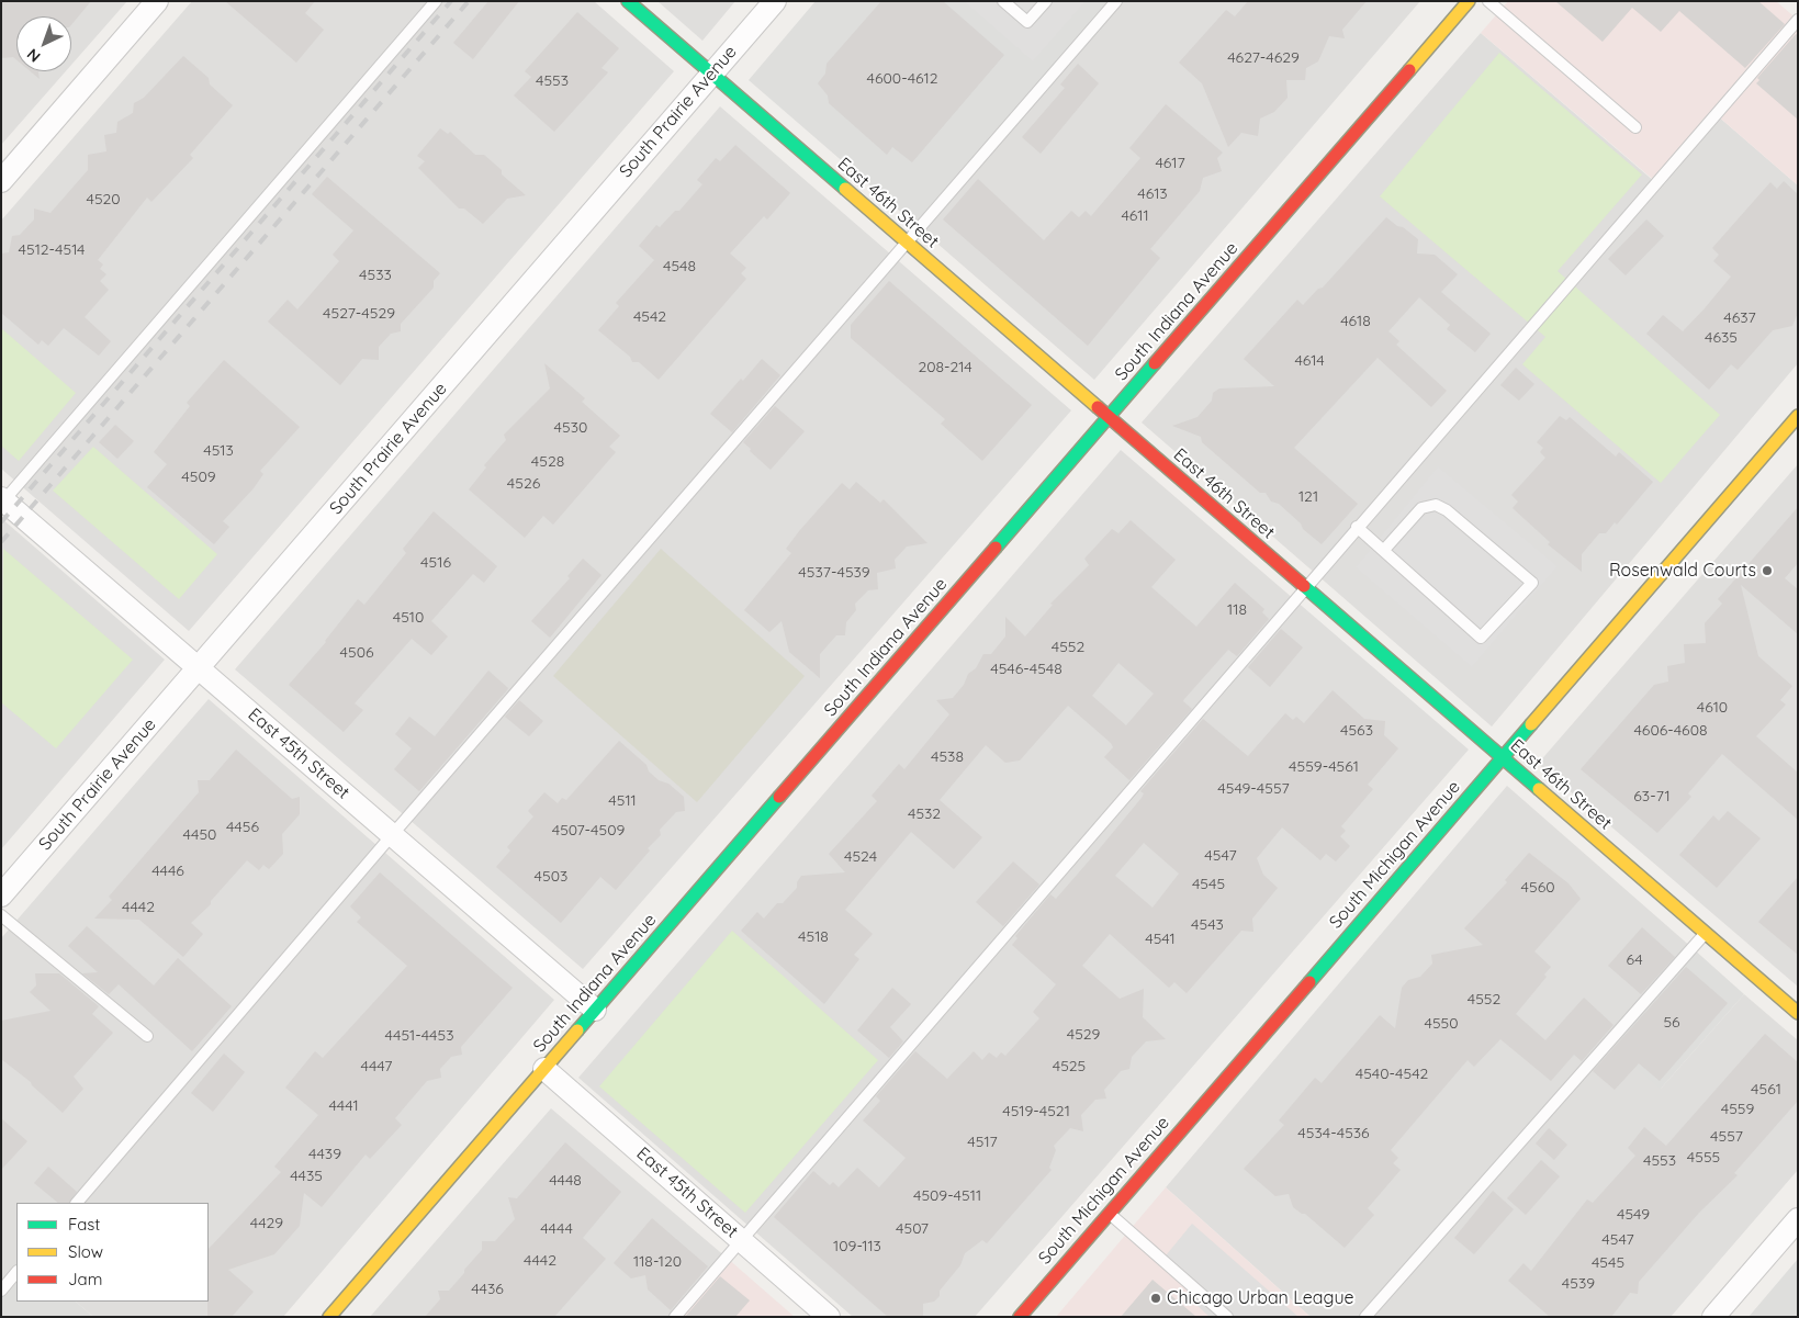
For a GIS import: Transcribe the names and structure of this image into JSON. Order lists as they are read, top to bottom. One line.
{"streets":{"street":["South Prairie Avenue","East 46th Street","South Indiana Avenue","East 45th Street","South Michigan Avenue"]},"crossings":[["South Prairie Avenue","East 46th Street"],["South Prairie Avenue","East 45th Street"],["East 46th Street","South Indiana Avenue"],["East 46th Street","South Michigan Avenue"],["South Indiana Avenue","East 45th Street"]],"places":["Rosenwald Courts","Chicago Urban League"],"house_numbers":["4627-4629","4600-4612","4553","4617","4613","4520","4611","4512-4514","4548","4533","4527-4529","4542","4637","4618","4635","4614","208-214","4530","4513","4528","4509","4526","121","4516","4537-4539","118","4510","4552","4506","4546-4548","4610","4563","4606-4608","4538","4559-4561","4549-4557","63-71","4511","4532","4456","4507-4509","4450","4547","4524","4446","4503","4545","4560","4442","4543","4518","4541","64","4552","56","4550","4529","4451-4453","4447","4525","4540-4542","4561","4441","4559","4519-4521","4534-4536","4557","4517","4439","4555","4553","4435","4448","4509-4511","4549","4429","4444","4507","4547","109-113","4442","118-120","4545","4539","4436"],"legend":["Fast","Slow","Jam"],"north":"bottom left"}
